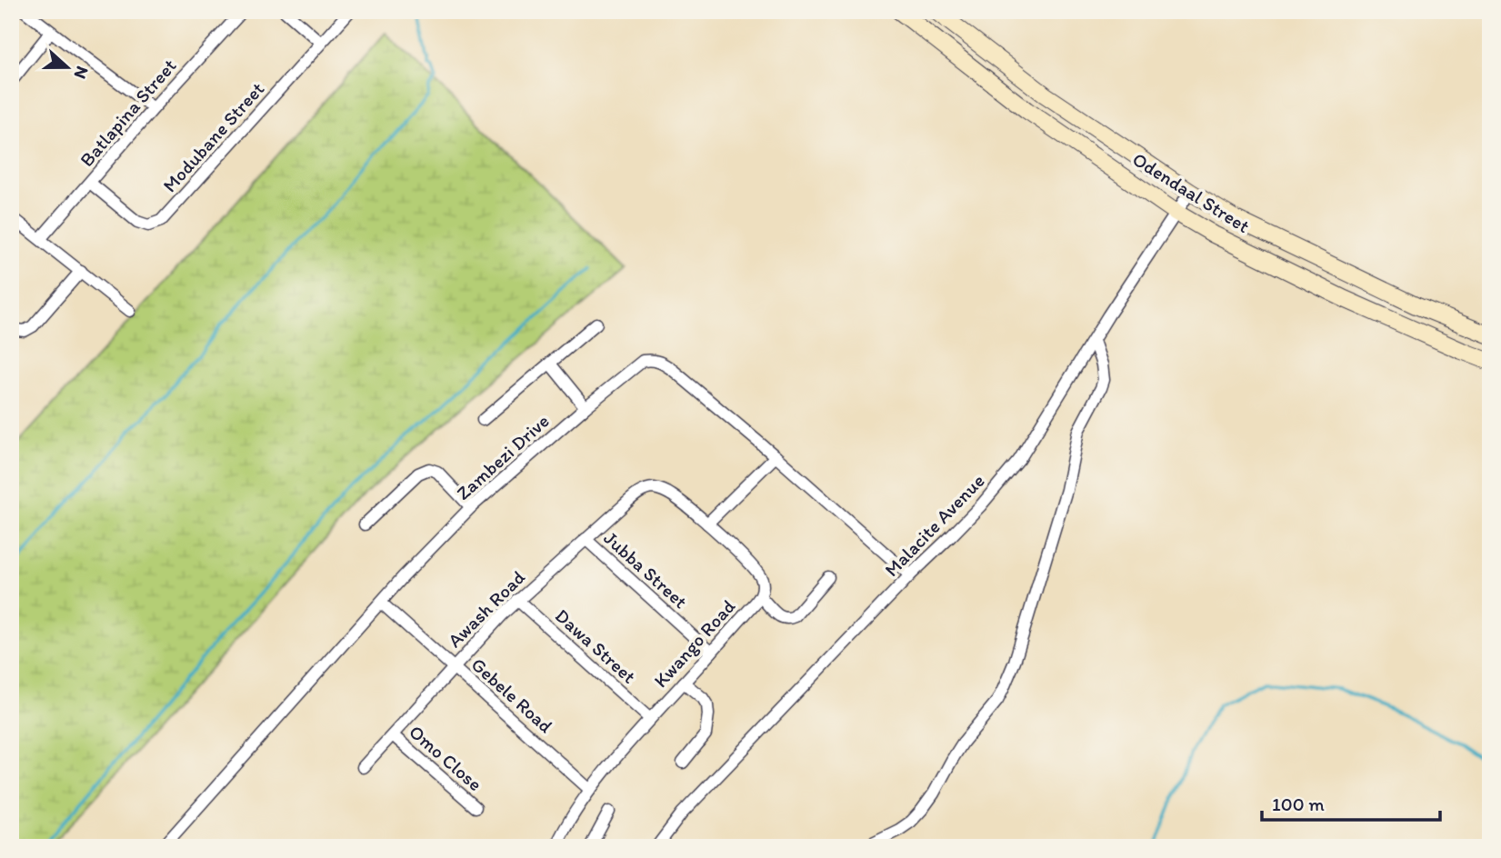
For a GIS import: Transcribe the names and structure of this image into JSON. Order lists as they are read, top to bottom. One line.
{"streets":{"street":["Batlapina Street","Modubane Street","Odendaal Street","Zambezi Drive","Malacite Avenue","Jubba Street","Awash Road","Kwango Road","Dawa Street","Gebele Road","Omo Close"]},"crossings":[["Batlapina Street","Modubane Street"],["Odendaal Street","Malacite Avenue"],["Zambezi Drive","Malacite Avenue"],["Zambezi Drive","Gebele Road"],["Jubba Street","Awash Road"],["Jubba Street","Kwango Road"],["Awash Road","Kwango Road"],["Awash Road","Dawa Street"],["Awash Road","Gebele Road"],["Awash Road","Omo Close"],["Kwango Road","Dawa Street"],["Kwango Road","Gebele Road"]],"scale_bar":"100 m","north":"right"}
